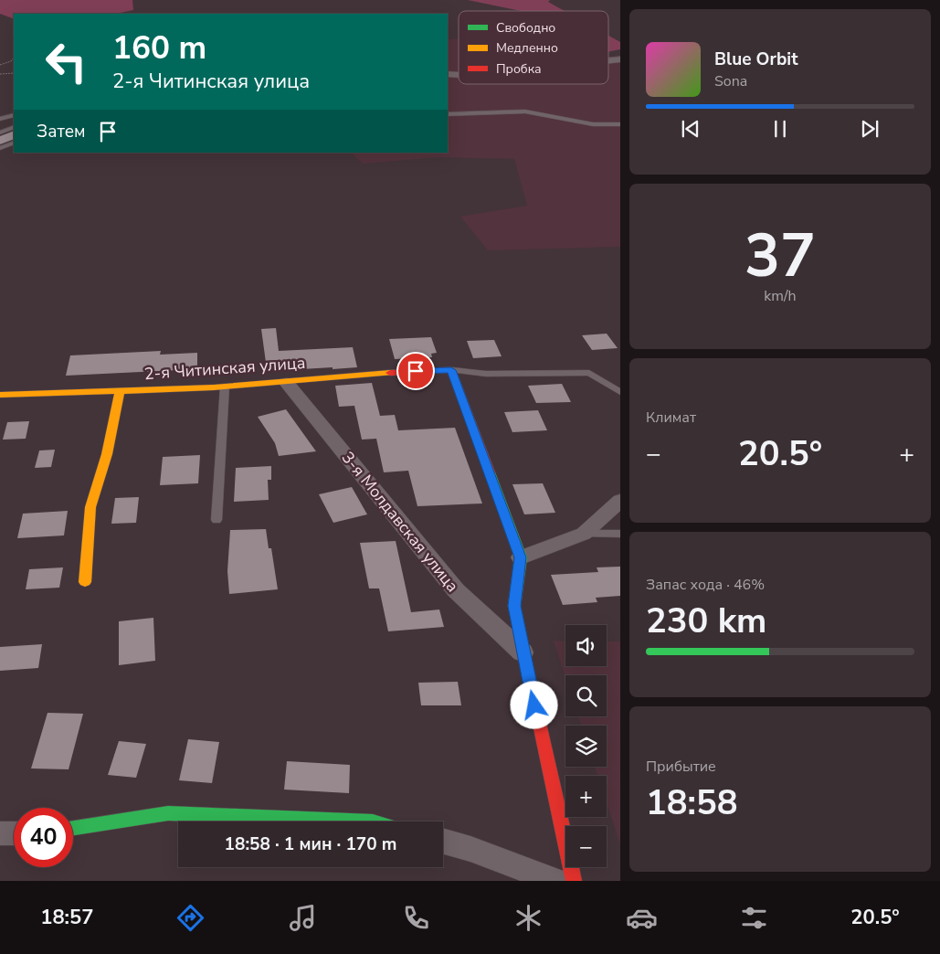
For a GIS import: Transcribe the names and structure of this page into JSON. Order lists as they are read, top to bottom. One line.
{"streets":{"street":["2-я Читинская улица","3-я Молдавская улица"]},"crossings":[["2-я Читинская улица","3-я Молдавская улица"]],"legend":["Свободно","Медленно","Пробка"],"page":{"turn":["160 m","2-я Читинская улица"],"song":["Blue Orbit","Sona"],"then":"Затем","tile":[["37","km/h"],"Климат",["Запас хода · 46%","230 km"],["Прибытие","18:58"]],"heat":["−","20.5°","+"],"map_buttons":["+","−"],"limit":"40","trip":"18:58 · 1 мин · 170 m","tabs":["18:57","20.5°"]}}
